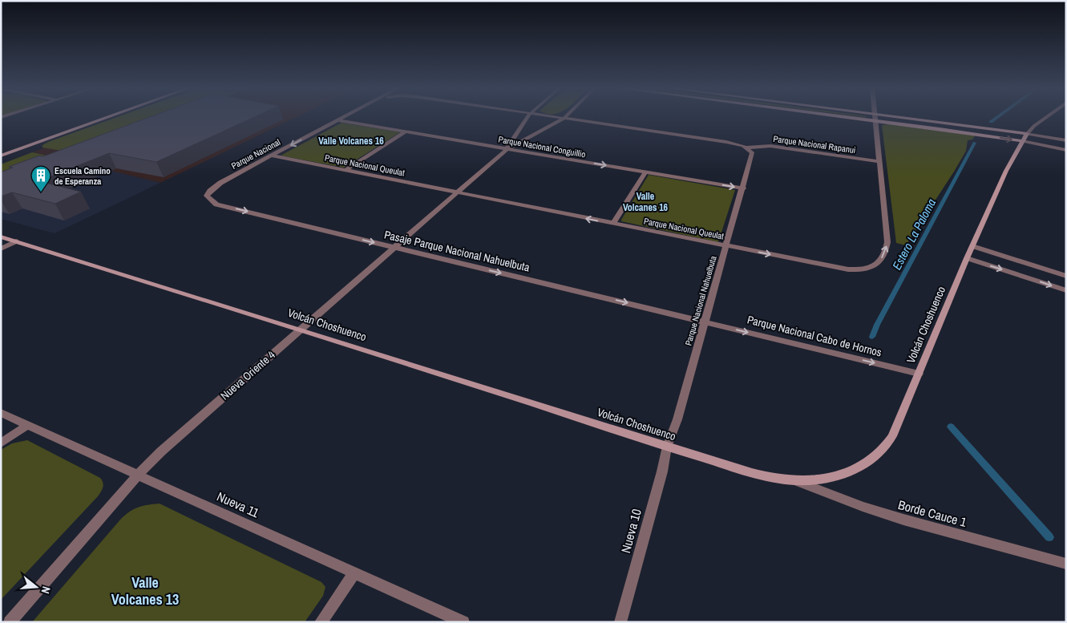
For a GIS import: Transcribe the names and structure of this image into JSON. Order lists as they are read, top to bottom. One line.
{"streets":{"street":["Parque Nacional Rapanui","Parque Nacional Conguillio","Parque Nacional","Parque Nacional Queulat","Pasaje Parque Nacional Nahuelbuta","Parque Nacional Nahuelbuta","Volcán Choshuenco","Parque Nacional Cabo de Hornos","Nueva Oriente 4","Nueva 11","Borde Cauce 1","Nueva 10"]},"crossings":[["Parque Nacional Rapanui","Parque Nacional Queulat"],["Parque Nacional Rapanui","Parque Nacional Nahuelbuta"],["Parque Nacional Conguillio","Parque Nacional"],["Parque Nacional Conguillio","Parque Nacional Nahuelbuta"],["Parque Nacional Conguillio","Nueva Oriente 4"],["Parque Nacional","Parque Nacional Queulat"],["Parque Nacional","Pasaje Parque Nacional Nahuelbuta"],["Parque Nacional Queulat","Parque Nacional Nahuelbuta"],["Parque Nacional Queulat","Nueva Oriente 4"],["Pasaje Parque Nacional Nahuelbuta","Parque Nacional Nahuelbuta"],["Pasaje Parque Nacional Nahuelbuta","Parque Nacional Cabo de Hornos"],["Pasaje Parque Nacional Nahuelbuta","Nueva Oriente 4"],["Parque Nacional Nahuelbuta","Volcán Choshuenco"],["Parque Nacional Nahuelbuta","Parque Nacional Cabo de Hornos"],["Parque Nacional Nahuelbuta","Nueva 10"],["Volcán Choshuenco","Parque Nacional Cabo de Hornos"],["Volcán Choshuenco","Nueva Oriente 4"],["Volcán Choshuenco","Borde Cauce 1"],["Volcán Choshuenco","Nueva 10"],["Nueva Oriente 4","Nueva 11"]],"one_way":["Parque Nacional","Pasaje Parque Nacional Nahuelbuta","Parque Nacional Cabo de Hornos"],"districts":["Valle Volcanes 16","Valle Volcanes 16","Valle Volcanes 13"],"water":["Estero La Paloma"],"places":{"building":["Escuela Camino de Esperanza"]},"north":"right"}
